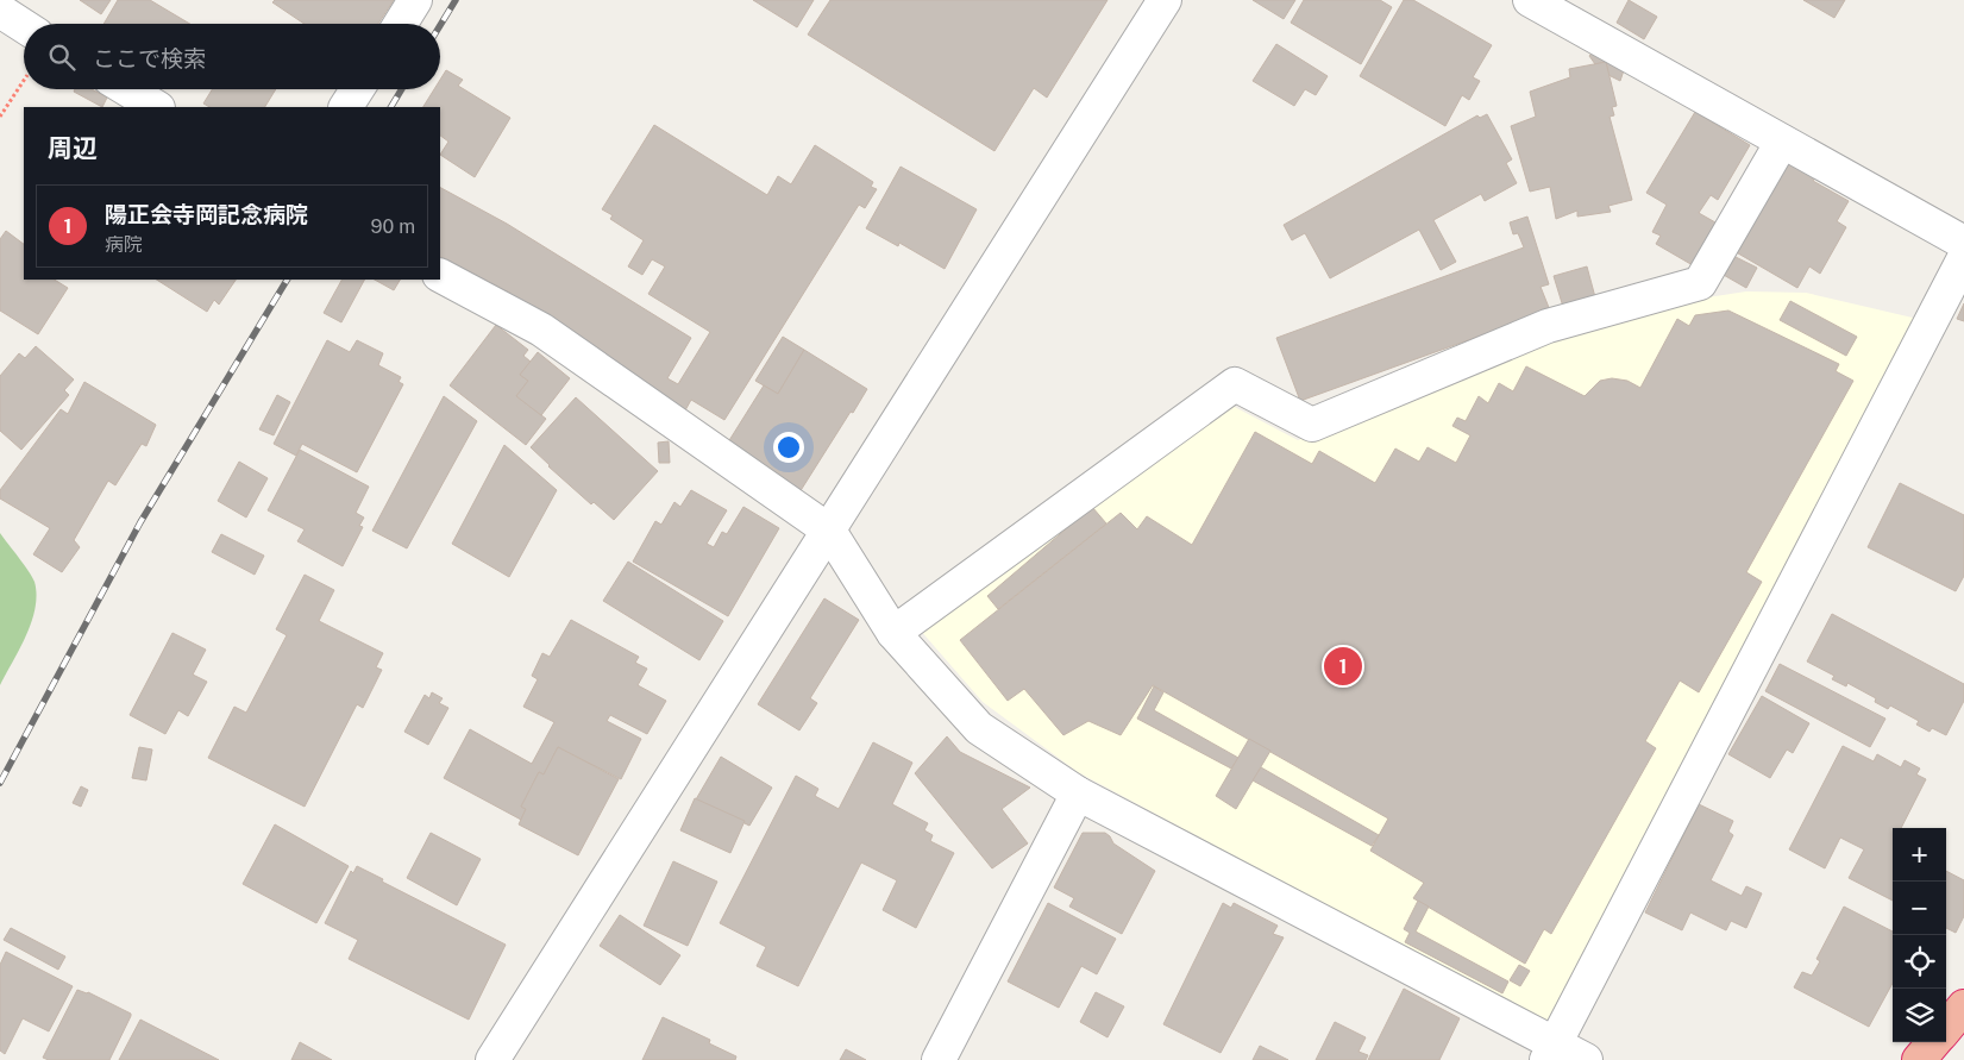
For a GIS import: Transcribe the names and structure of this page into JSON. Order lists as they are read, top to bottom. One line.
{"page":{"search":"ここで検索","heading":"周辺","list":[{"mark":"1","name":"陽正会寺岡記念病院","note":"病院","value":"90 m"}],"pins":"1","map_buttons":["+","−"]}}
